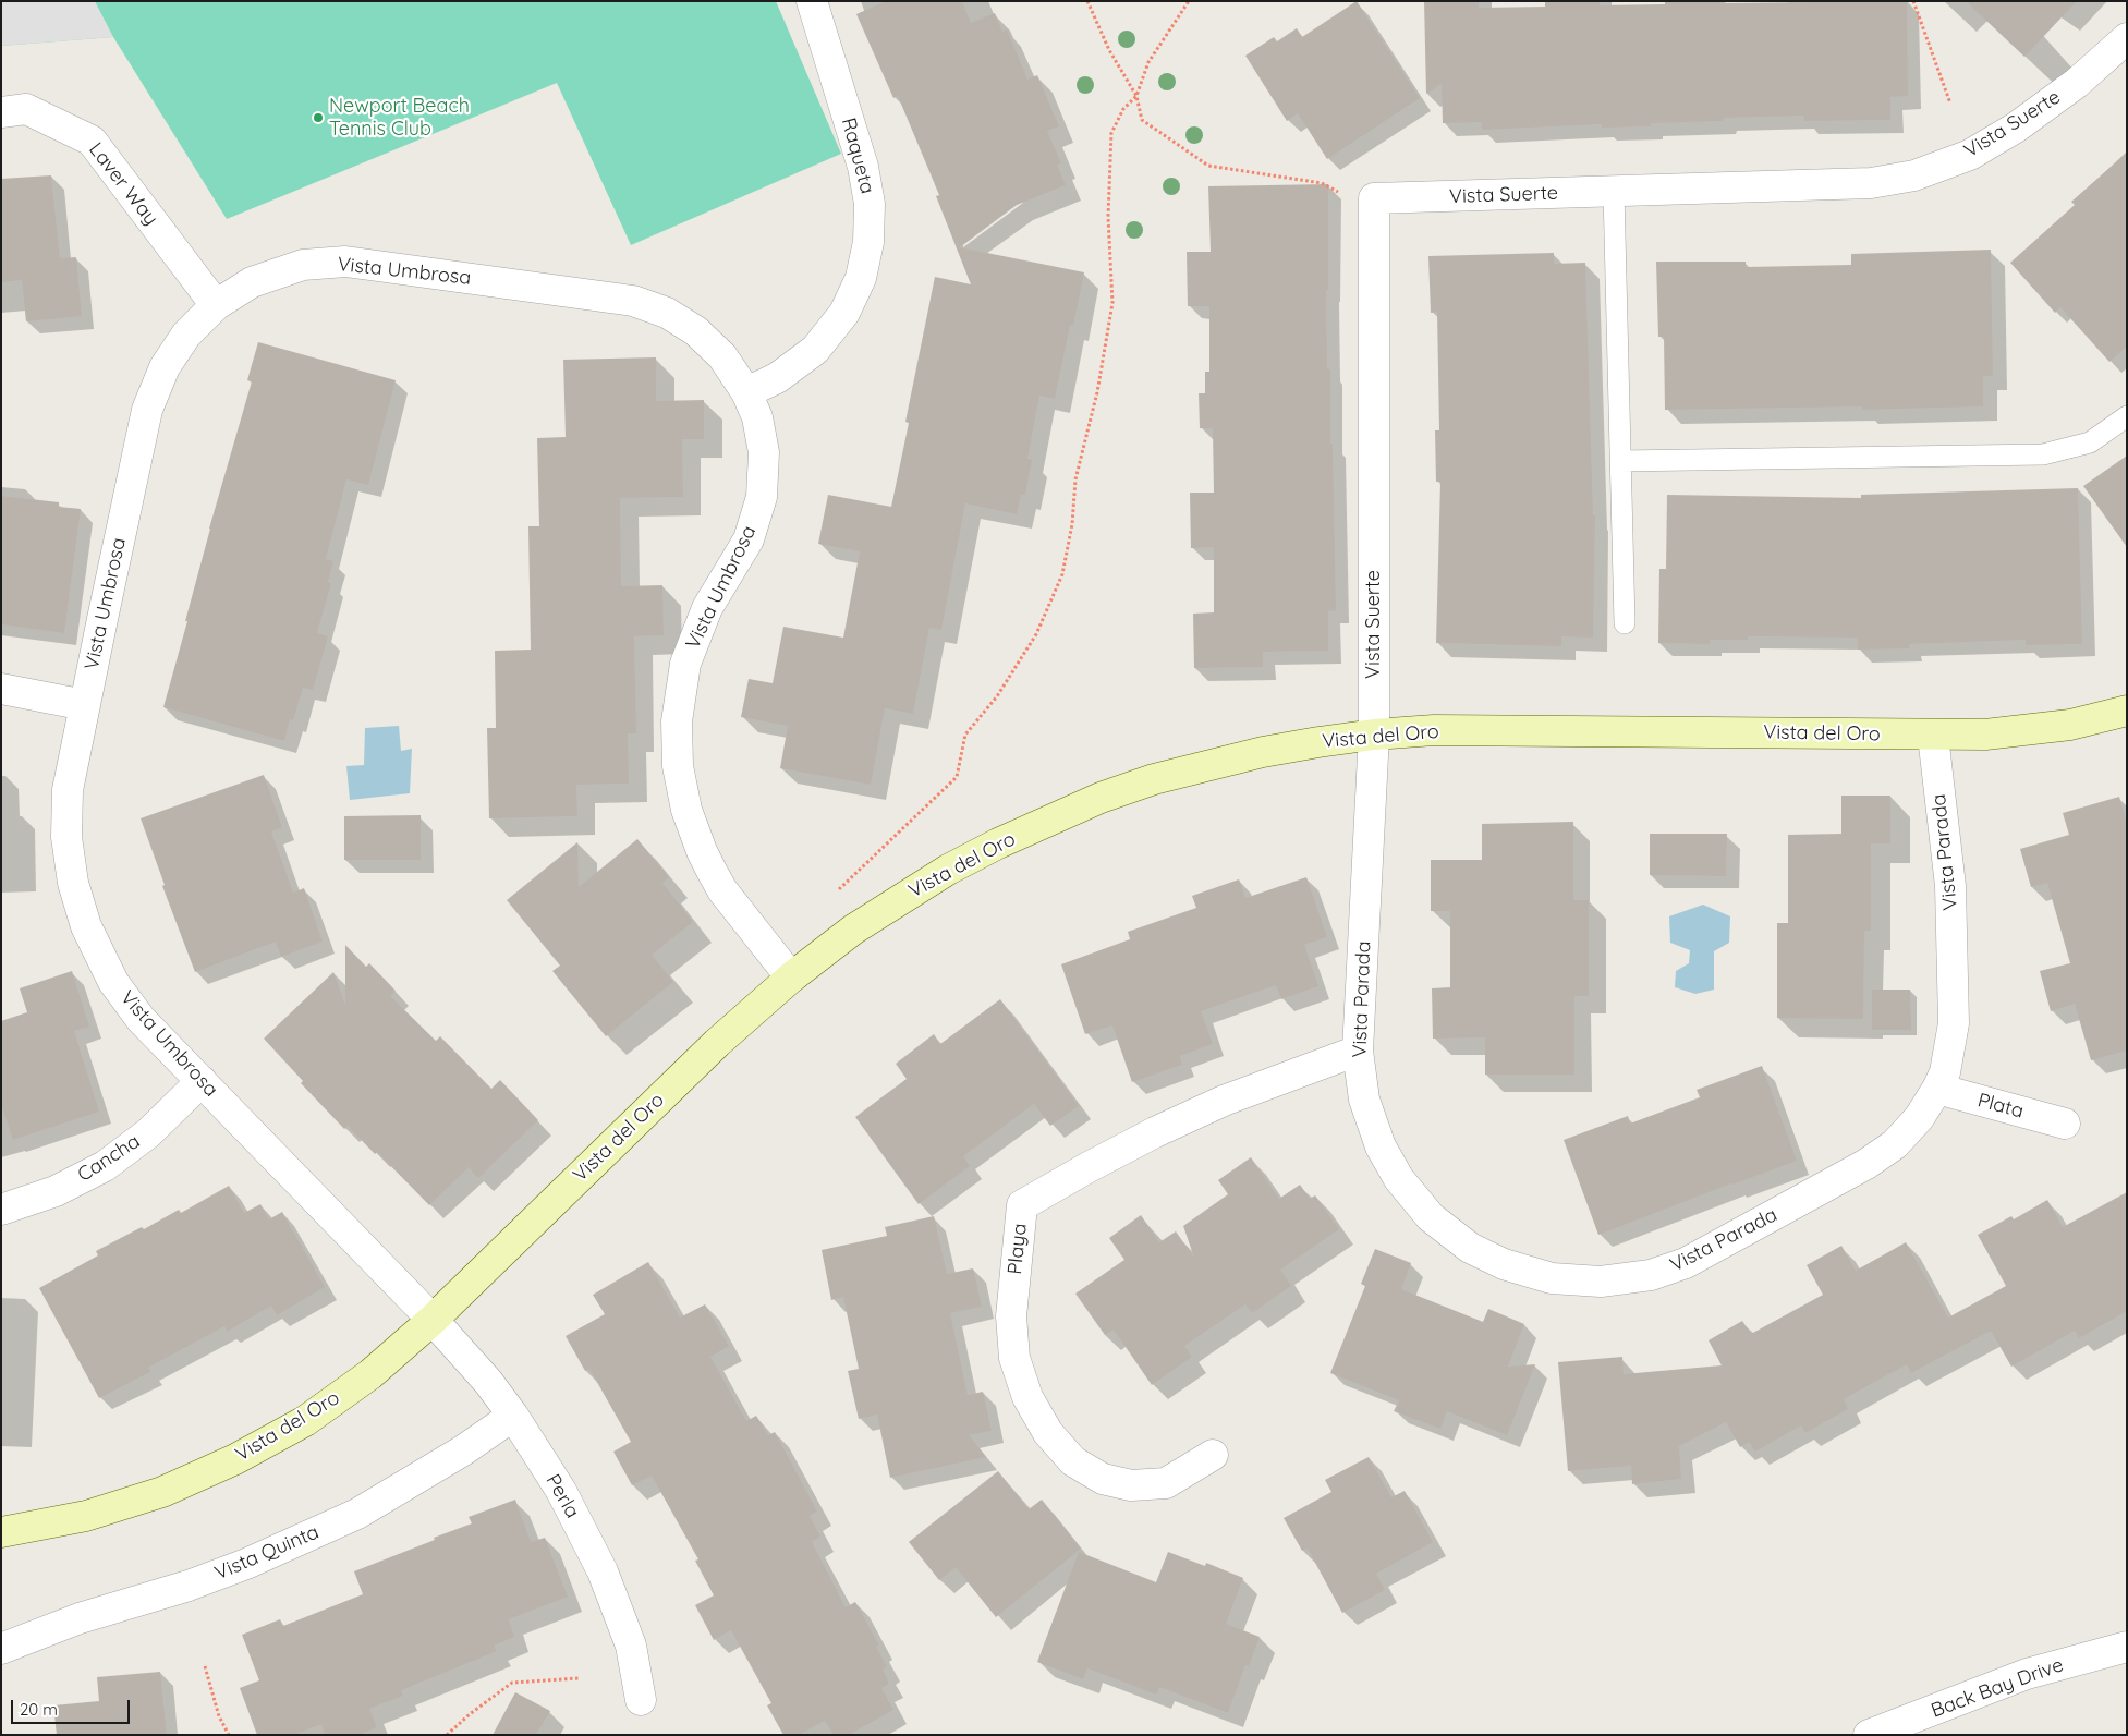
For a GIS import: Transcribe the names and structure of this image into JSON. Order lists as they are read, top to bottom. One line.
{"streets":{"street":["Vista Suerte","Raqueta","Laver Way","Vista Umbrosa","Vista del Oro","Vista Parada","Plata","Cancha","Playa","Perla","Vista Quinta","Back Bay Drive"]},"crossings":[["Vista Suerte","Vista del Oro"],["Vista Suerte","Vista Parada"],["Raqueta","Vista Umbrosa"],["Laver Way","Vista Umbrosa"],["Vista Umbrosa","Vista del Oro"],["Vista Umbrosa","Cancha"],["Vista Umbrosa","Perla"],["Vista del Oro","Vista Parada"],["Vista del Oro","Perla"],["Vista Parada","Plata"],["Vista Parada","Playa"],["Perla","Vista Quinta"]],"places":["Newport Beach Tennis Club"],"scale_bar":"20 m"}
